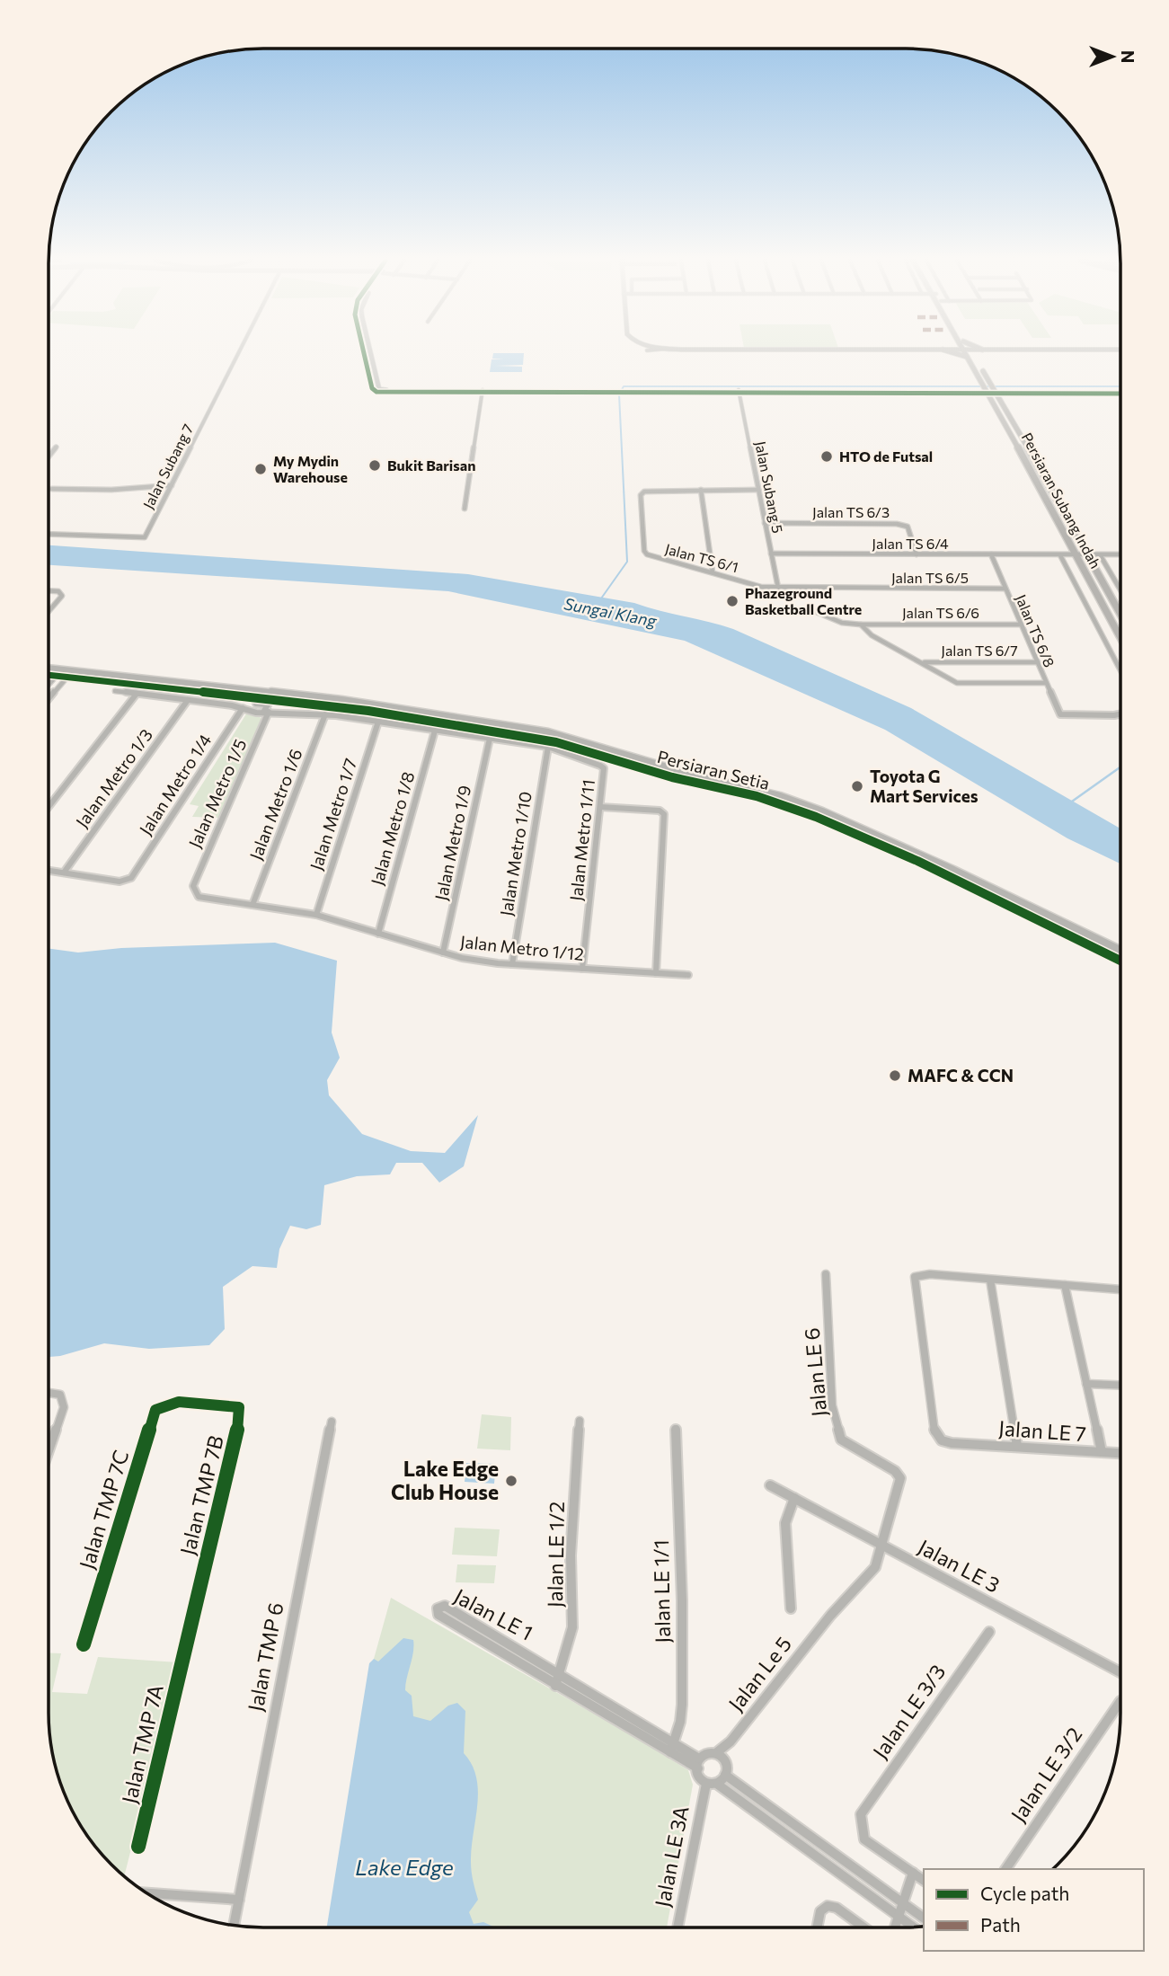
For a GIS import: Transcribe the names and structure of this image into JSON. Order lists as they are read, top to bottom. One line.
{"streets":{"main road":["Persiaran Subang Indah"],"street":["Jalan Subang 7","Jalan Subang 5","Jalan TS 6/3","Jalan TS 6/4","Jalan TS 6/1","Jalan TS 6/5","Jalan TS 6/6","Jalan TS 6/8","Jalan TS 6/7","Persiaran Setia","Jalan Metro 1/3","Jalan Metro 1/4","Jalan Metro 1/5","Jalan Metro 1/6","Jalan Metro 1/7","Jalan Metro 1/8","Jalan Metro 1/11","Jalan Metro 1/9","Jalan Metro 1/10","Jalan Metro 1/12","Jalan LE 6","Jalan LE 7","Jalan TMP 7B","Jalan TMP 7C","Jalan LE 1/2","Jalan LE 3","Jalan LE 1/1","Jalan LE 1","Jalan TMP 6","Jalan Le 5","Jalan LE 3/3","Jalan TMP 7A","Jalan LE 3/2","Jalan LE 3A"]},"crossings":[["Jalan Subang 5","Jalan TS 6/3"],["Jalan Subang 5","Jalan TS 6/4"],["Jalan Subang 5","Jalan TS 6/1"],["Jalan Subang 5","Jalan TS 6/5"],["Persiaran Subang Indah","Jalan TS 6/4"],["Jalan TS 6/3","Jalan TS 6/4"],["Jalan TS 6/4","Jalan TS 6/8"],["Jalan TS 6/1","Jalan TS 6/5"],["Jalan TS 6/5","Jalan TS 6/8"],["Jalan TS 6/6","Jalan TS 6/8"],["Jalan TS 6/8","Jalan TS 6/7"],["Persiaran Setia","Jalan Metro 1/5"],["Jalan Metro 1/3","Jalan Metro 1/4"],["Jalan Metro 1/5","Jalan Metro 1/6"],["Jalan Metro 1/5","Jalan Metro 1/11"],["Jalan Metro 1/6","Jalan Metro 1/11"],["Jalan Metro 1/7","Jalan Metro 1/11"],["Jalan Metro 1/7","Jalan Metro 1/12"],["Jalan Metro 1/8","Jalan Metro 1/11"],["Jalan Metro 1/8","Jalan Metro 1/12"],["Jalan Metro 1/11","Jalan Metro 1/9"],["Jalan Metro 1/11","Jalan Metro 1/10"],["Jalan Metro 1/11","Jalan Metro 1/12"],["Jalan Metro 1/9","Jalan Metro 1/12"],["Jalan Metro 1/10","Jalan Metro 1/12"],["Jalan LE 6","Jalan LE 3"],["Jalan LE 6","Jalan Le 5"],["Jalan TMP 7B","Jalan TMP 7C"],["Jalan TMP 7B","Jalan TMP 7A"],["Jalan LE 1/2","Jalan LE 1"],["Jalan LE 3","Jalan Le 5"],["Jalan LE 1/1","Jalan LE 1"]],"water":["Sungai Klang","Lake Edge"],"places":["HTO de Futsal","Bukit Barisan","My Mydin Warehouse","Phazeground Basketball Centre","Toyota G Mart Services","MAFC & CCN","Lake Edge Club House"],"legend":["Cycle path","Path"],"north":"right"}
